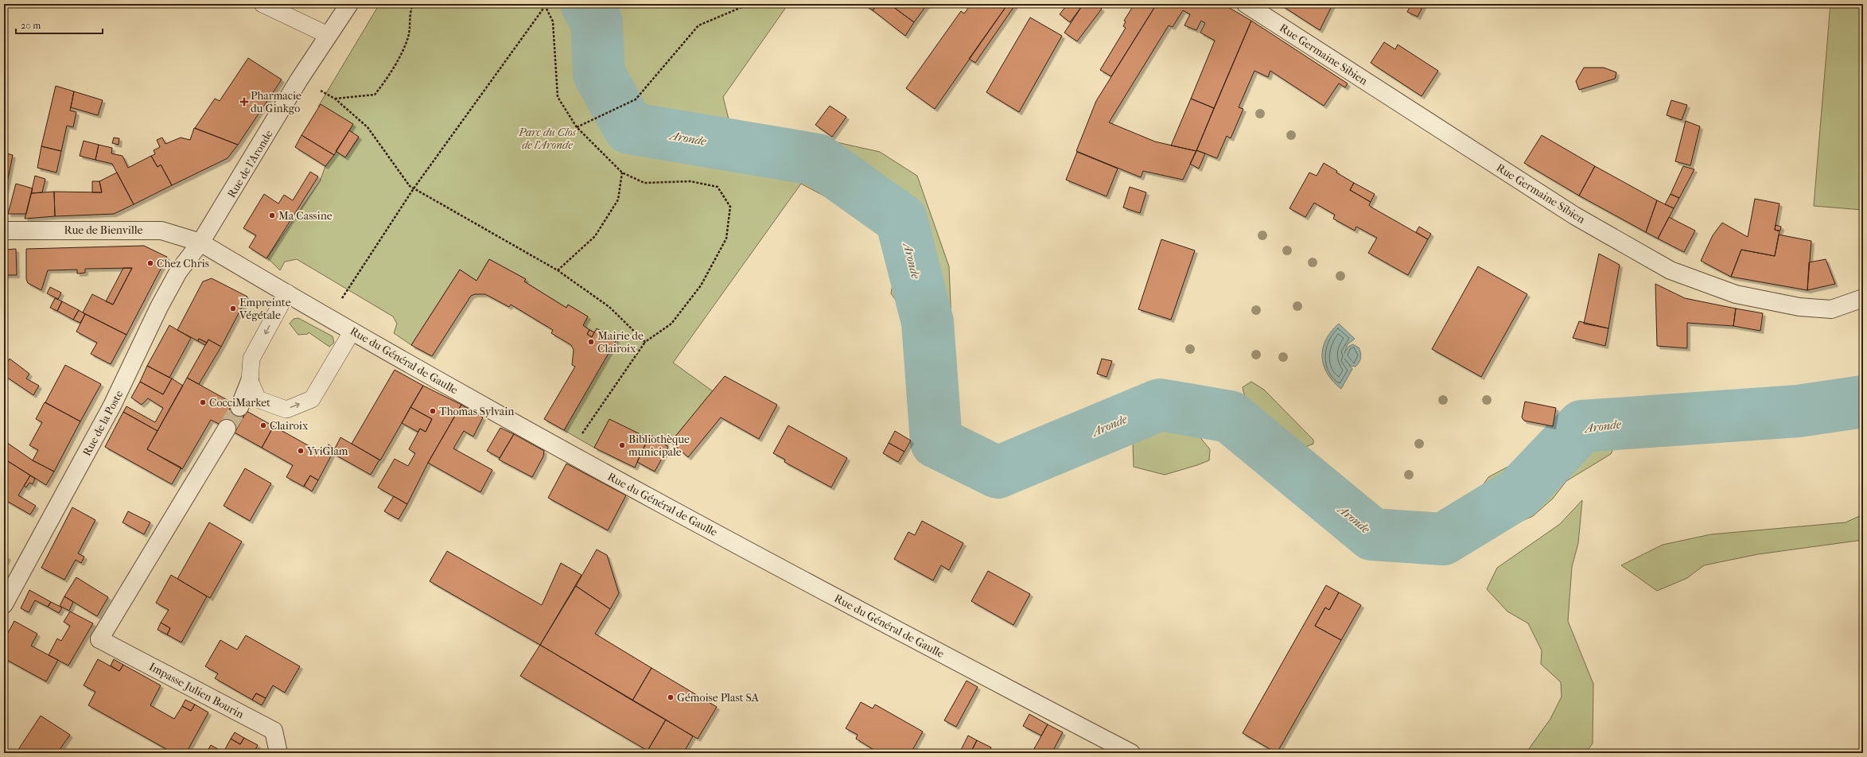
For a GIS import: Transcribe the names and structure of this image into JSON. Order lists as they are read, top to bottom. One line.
{"streets":{"street":["Rue Germaine Sibien","Rue de l'Aronde","Rue de Bienville","Rue du Général de Gaulle","Rue de la Poste","Impasse Julien Bourin"]},"crossings":[["Rue de l'Aronde","Rue de Bienville"],["Rue de l'Aronde","Rue du Général de Gaulle"],["Rue de l'Aronde","Rue de la Poste"],["Rue de Bienville","Rue du Général de Gaulle"],["Rue de Bienville","Rue de la Poste"],["Rue du Général de Gaulle","Rue de la Poste"]],"water":["Aronde"],"parks":["Parc du Clos de l'Aronde"],"places":{"health":["Pharmacie du Ginkgo"],"other":["Ma Cassine","Chez Chris","Empreinte Végétale","Mairie de Clairoix","CocciMarket","Thomas Sylvain","Clairoix","Bibliothèque municipale","YviGlam","Gémoise Plast SA"]},"scale_bar":"20 m"}
